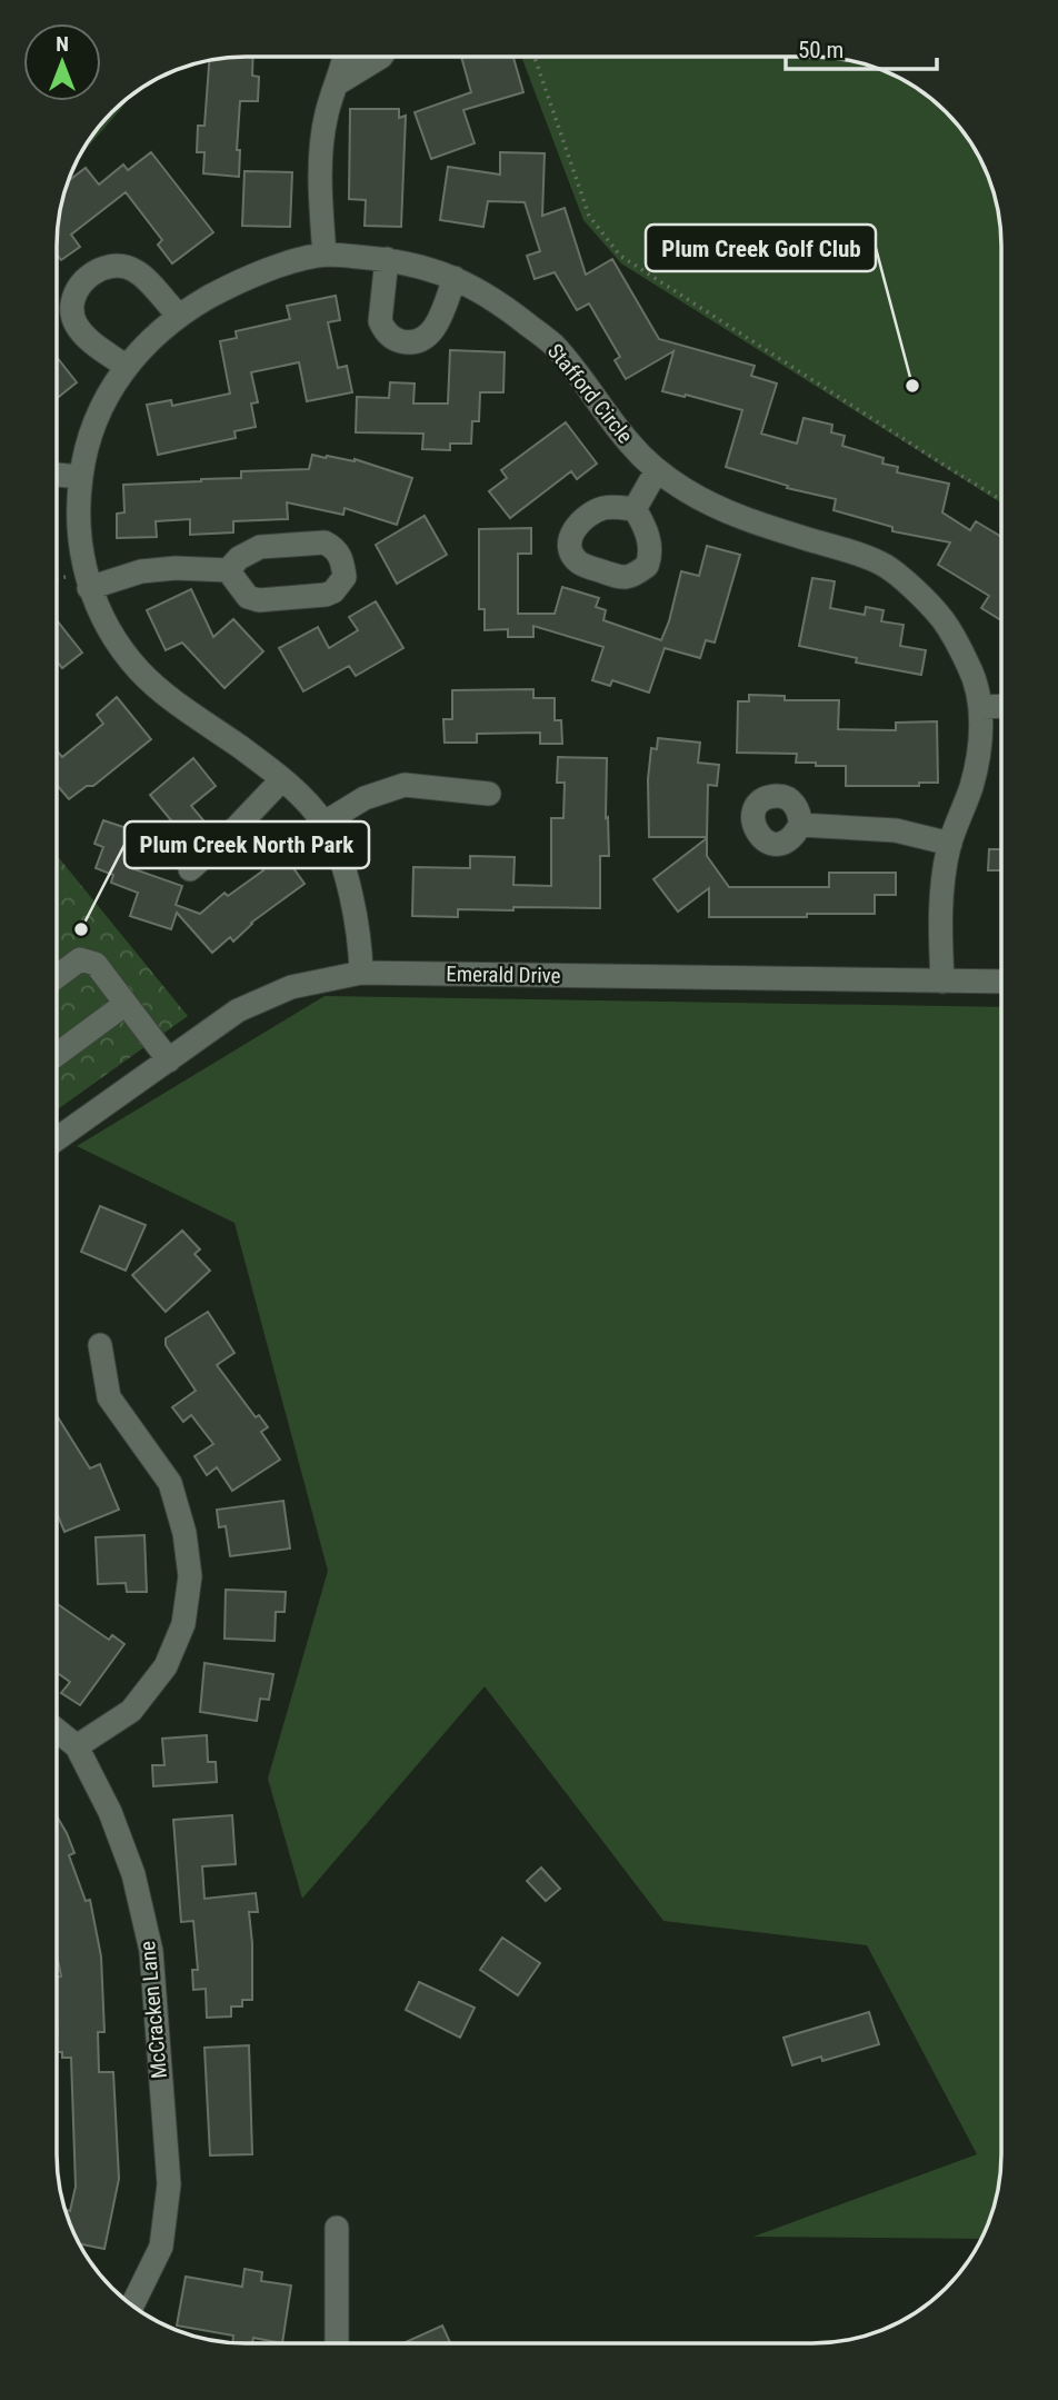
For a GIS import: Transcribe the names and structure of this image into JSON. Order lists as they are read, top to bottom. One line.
{"streets":{"street":["Stafford Circle","Emerald Drive","McCracken Lane"]},"crossings":[["Stafford Circle","Emerald Drive"]],"places":["Plum Creek Golf Club","Plum Creek North Park"],"scale_bar":"50 m","north":"top"}
